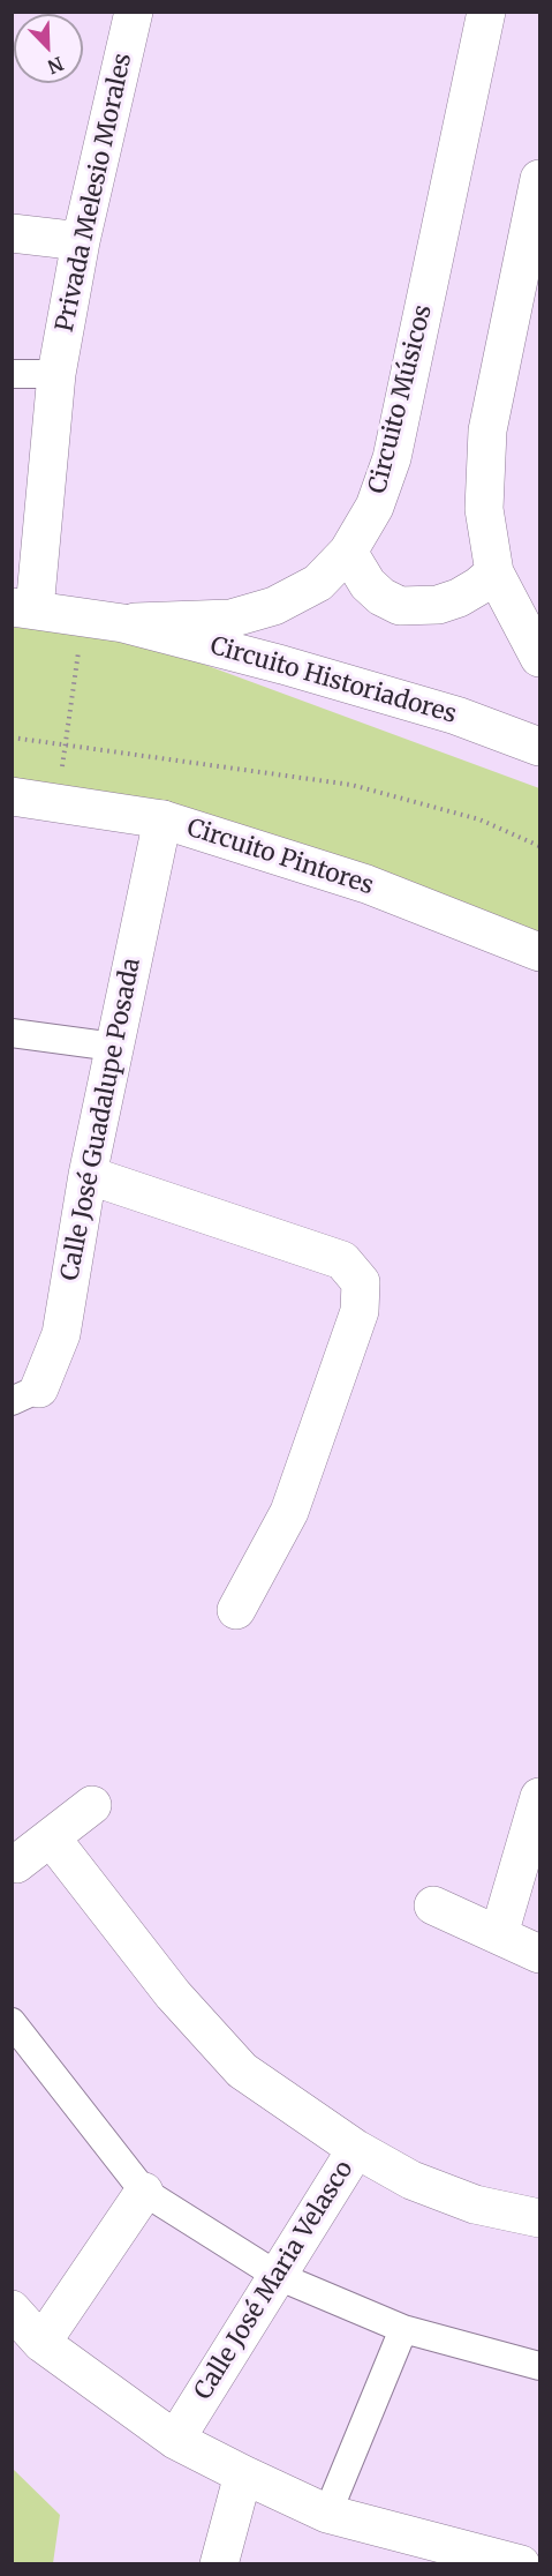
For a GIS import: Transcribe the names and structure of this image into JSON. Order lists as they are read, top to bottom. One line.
{"streets":{"street":["Privada Melesio Morales","Circuito Músicos","Circuito Historiadores","Circuito Pintores","Calle José Guadalupe Posada","Calle José Maria Velasco"]},"crossings":[["Privada Melesio Morales","Circuito Músicos"],["Circuito Músicos","Circuito Historiadores"],["Circuito Pintores","Calle José Guadalupe Posada"]],"north":"bottom right"}
